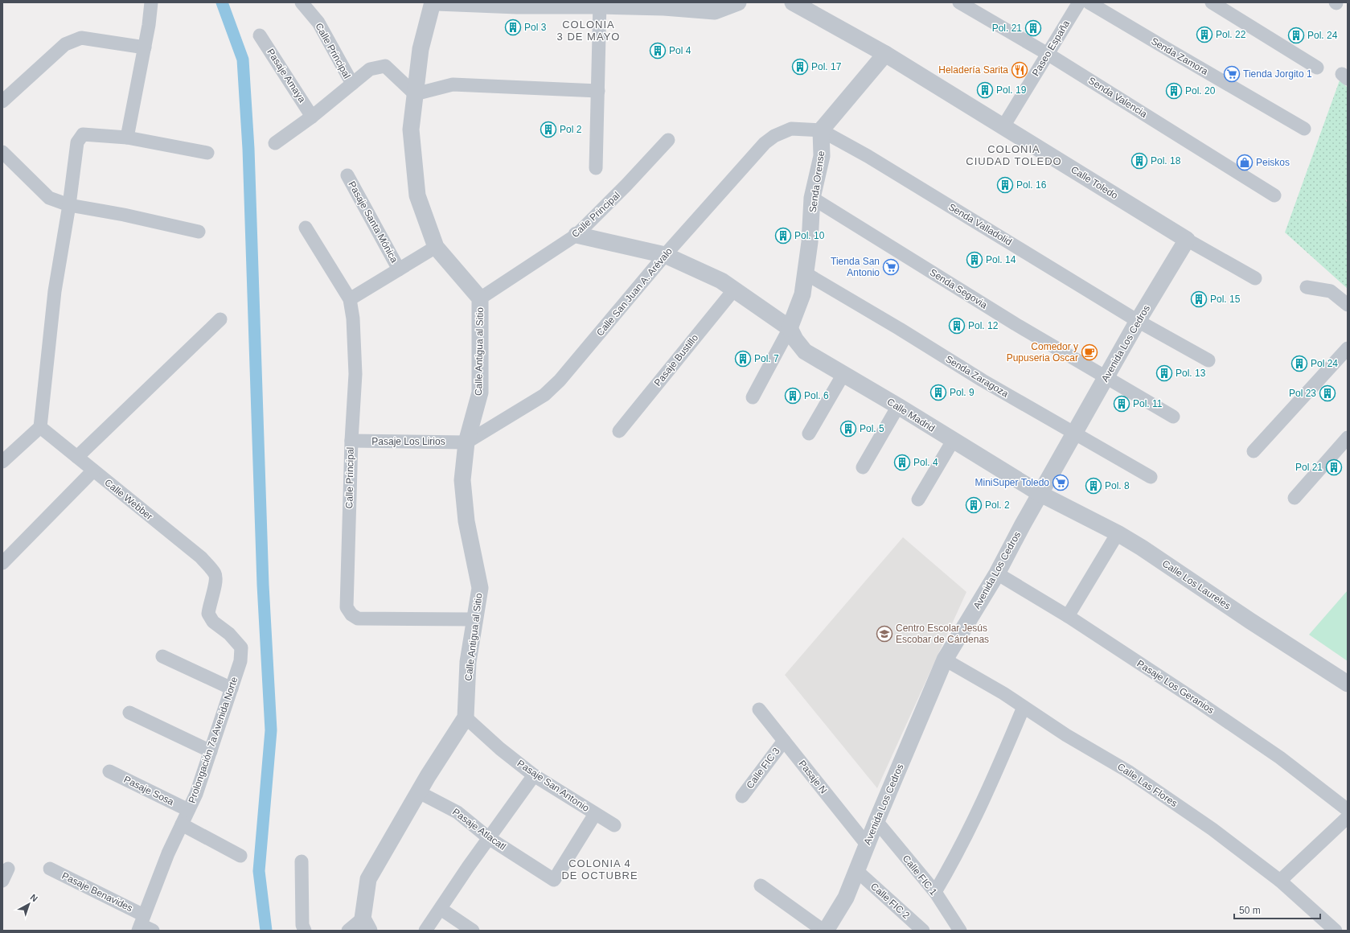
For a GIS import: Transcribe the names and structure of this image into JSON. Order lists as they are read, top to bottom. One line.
{"streets":{"street":["Paseo España","Calle Principal","Senda Zamora","Pasaje Amaya","Senda Valencia","Senda Orense","Calle Toledo","Pasaje Santa Mónica","Senda Valladolid","Senda Segovia","Calle San Juan A. Arévalo","Avenida Los Cedros","Calle Antigua al Sitio","Pasaje Bustillo","Senda Zaragoza","Calle Madrid","Pasaje Los Lirios","Calle Webber","Calle Los Laureles","Pasaje Los Geranios","Prolongación 7a Avenida Norte","Calle FIC 3","Pasaje N","Calle Las Flores","Pasaje San Antonio","Pasaje Sosa","Pasaje Atlacatl","Calle FIC 1","Pasaje Benavides","Calle FIC 2"]},"crossings":[["Paseo España","Senda Valencia"],["Paseo España","Calle Toledo"],["Calle Principal","Calle Antigua al Sitio"],["Calle Principal","Pasaje Los Lirios"],["Senda Orense","Senda Valladolid"],["Senda Orense","Senda Segovia"],["Senda Orense","Calle San Juan A. Arévalo"],["Senda Orense","Senda Zaragoza"],["Senda Orense","Calle Madrid"],["Calle Toledo","Avenida Los Cedros"],["Senda Valladolid","Calle San Juan A. Arévalo"],["Senda Valladolid","Avenida Los Cedros"],["Senda Segovia","Avenida Los Cedros"],["Calle San Juan A. Arévalo","Calle Antigua al Sitio"],["Calle San Juan A. Arévalo","Pasaje Los Lirios"],["Avenida Los Cedros","Senda Zaragoza"],["Avenida Los Cedros","Calle Madrid"],["Avenida Los Cedros","Calle Los Laureles"],["Avenida Los Cedros","Pasaje Los Geranios"],["Avenida Los Cedros","Pasaje N"],["Avenida Los Cedros","Calle Las Flores"],["Avenida Los Cedros","Calle FIC 1"],["Avenida Los Cedros","Calle FIC 2"],["Calle Antigua al Sitio","Pasaje Los Lirios"],["Calle Antigua al Sitio","Pasaje San Antonio"],["Calle Antigua al Sitio","Pasaje Atlacatl"],["Calle Madrid","Calle Los Laureles"],["Calle Webber","Prolongación 7a Avenida Norte"],["Prolongación 7a Avenida Norte","Pasaje Sosa"],["Prolongación 7a Avenida Norte","Pasaje Benavides"],["Calle FIC 3","Pasaje N"],["Pasaje San Antonio","Pasaje Atlacatl"]],"districts":["COLONIA 3 DE MAYO","COLONIA CIUDAD TOLEDO","COLONIA 4 DE OCTUBRE"],"places":{"building":["Pol 3","Pol. 21","Pol. 22","Pol. 24","Pol 4","Pol. 17","Pol. 19","Pol. 20","Pol 2","Pol. 18","Pol. 16","Pol. 10","Pol. 14","Pol. 15","Pol. 12","Pol. 7","Pol 24","Pol. 13","Pol. 9","Pol 23","Pol. 6","Pol. 11","Pol. 5","Pol. 4","Pol 21","Pol. 8","Pol. 2"],"restaurant":["Heladería Sarita"],"supermarket":["Tienda Jorgito 1","Tienda San Antonio","MiniSuper Toledo"],"shop":["Peiskos"],"cafe":["Comedor y Pupuseria Oscar"],"school or university":["Centro Escolar Jesús Escobar de Cárdenas"]},"scale_bar":"50 m","north":"top right"}
